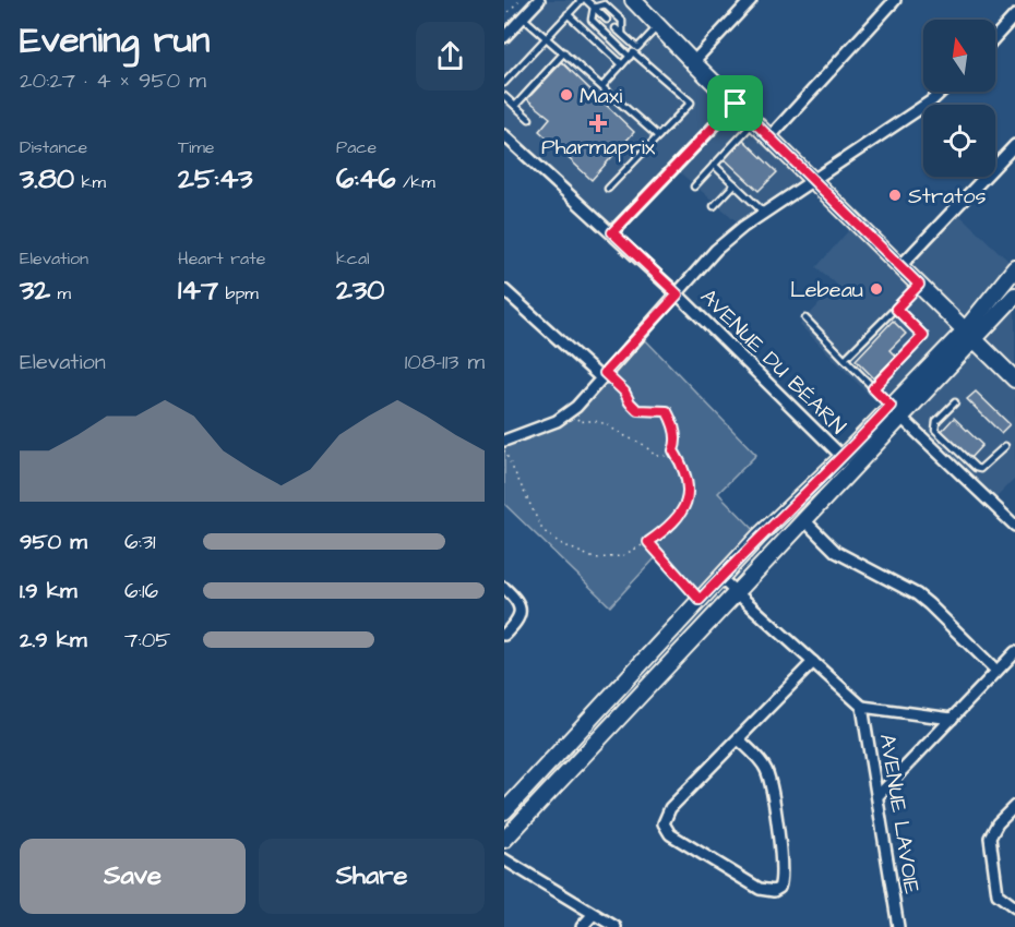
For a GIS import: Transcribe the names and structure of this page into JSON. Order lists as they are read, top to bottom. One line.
{"streets":{"street":["AVENUE DU BÉARN","AVENUE LAVOIE"]},"places":{"other":["Maxi","Stratos","Lebeau"],"health":["Pharmaprix"]},"north":"top","page":{"heading":["Evening run","20:27 · 4 × 950 m"],"stats":[["Distance","3.80 km"],["Time","25:43"],["Pace","6:46 /km"],["Elevation","32 m"],["Heart rate","147 bpm"],["kcal","230"]],"chart":["Elevation","108–113 m"],"list":[{"name":"950 m","note":"6:31"},{"name":"1.9 km","note":"6:16"},{"name":"2.9 km","note":"7:05"}],"buttons":["Save","Share"]}}
